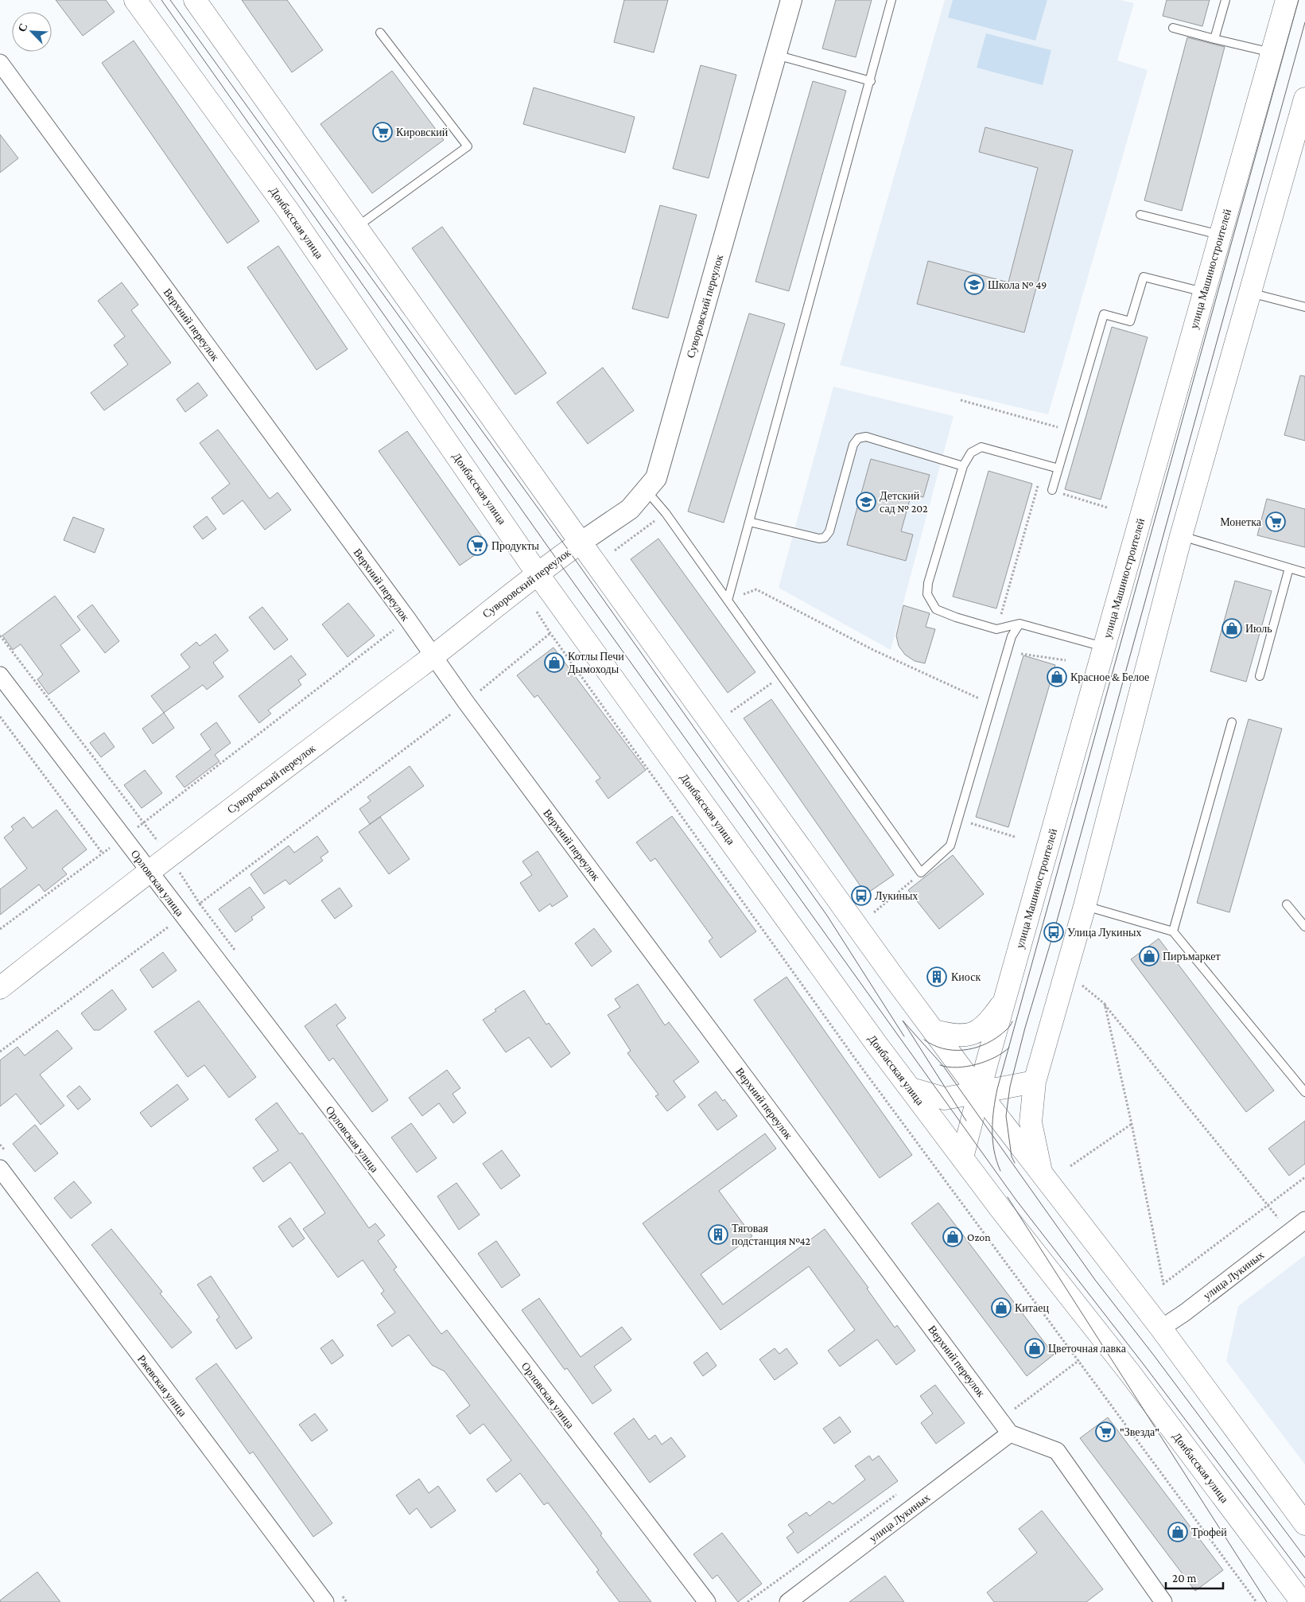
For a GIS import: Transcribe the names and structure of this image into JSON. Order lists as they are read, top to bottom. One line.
{"streets":{"main road":["Донбасская улица","улица Машиностроителей","Суворовский переулок"],"street":["Верхний переулок","Орловская улица","улица Лукиных","Ржевская улица"]},"crossings":[["Донбасская улица","улица Машиностроителей"],["Донбасская улица","Суворовский переулок"],["Суворовский переулок","Верхний переулок"],["Суворовский переулок","Орловская улица"],["Верхний переулок","улица Лукиных"]],"places":{"supermarket":["Кировский","Монетка","Продукты","\"Звезда\""],"school or university":["Школа № 49","Детский сад № 202"],"shop":["Июль","Котлы Печи Дымоходы","Красное & Белое","Пиръмаркет","Ozon","Китаец","Цветочная лавка","Трофей"],"bus stop":["Лукиных","Улица Лукиных"],"building":["Киоск","Тяговая подстанция №42"]},"scale_bar":"20 m","north":"top left"}
